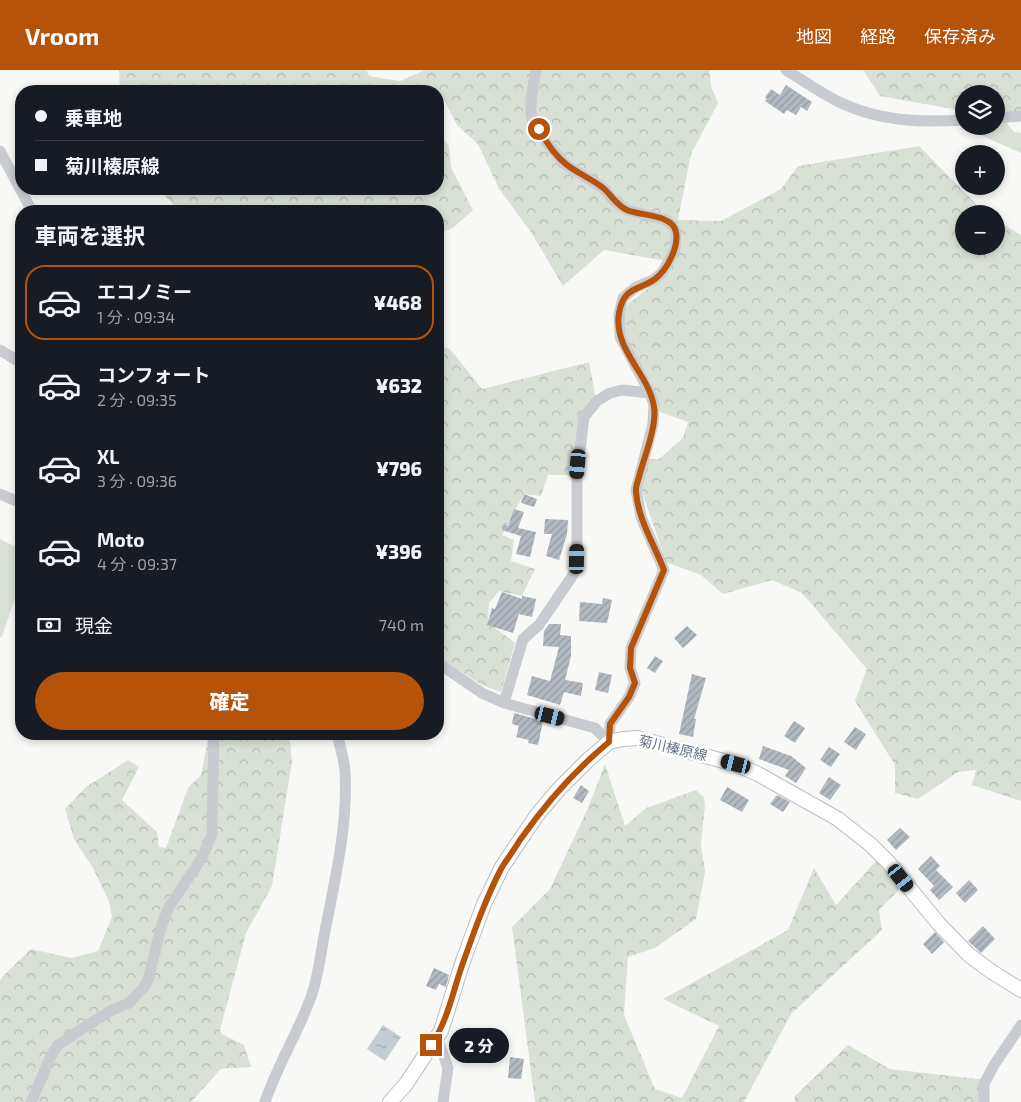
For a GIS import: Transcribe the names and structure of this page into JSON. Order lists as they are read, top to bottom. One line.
{"streets":{"main road":["菊川榛原線"]},"page":{"header":"Vroom","nav":["地図","経路","保存済み"],"map_buttons":["+","−"],"banner":["乗車地","菊川榛原線"],"heading":"車両を選択","list":[{"name":"エコノミー","note":"1 分 · 09:34","value":"¥468"},{"name":"コンフォート","note":"2 分 · 09:35","value":"¥632"},{"name":"XL","note":"3 分 · 09:36","value":"¥796"},{"name":"Moto","note":"4 分 · 09:37","value":"¥396"}],"pay":["現金","740 m"],"buttons":"確定","bubble":"2 分"}}
